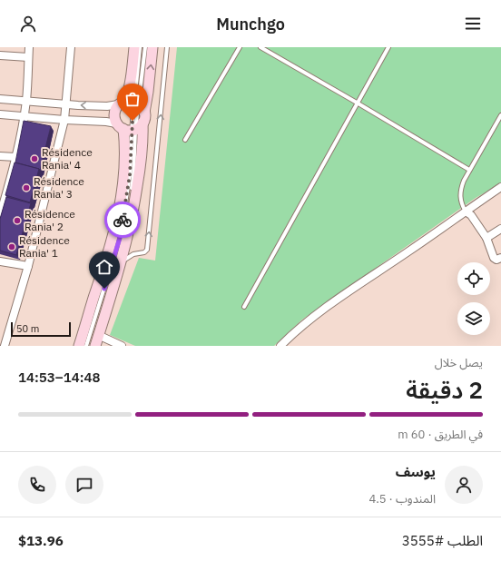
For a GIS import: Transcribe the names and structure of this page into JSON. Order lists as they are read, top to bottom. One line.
{"places":["Résidence Rania' 4","Résidence Rania' 3","Résidence Rania' 2","Résidence Rania' 1"],"scale_bar":"50 m","page":{"header":"Munchgo","scale":"50 m","heading":["2 دقيقة","يصل خلال","14:48–14:53"],"panel":["يوسف","المندوب · 4.5","الطلب #3555","$13.96"],"bar":"في الطريق · 60 m"}}
